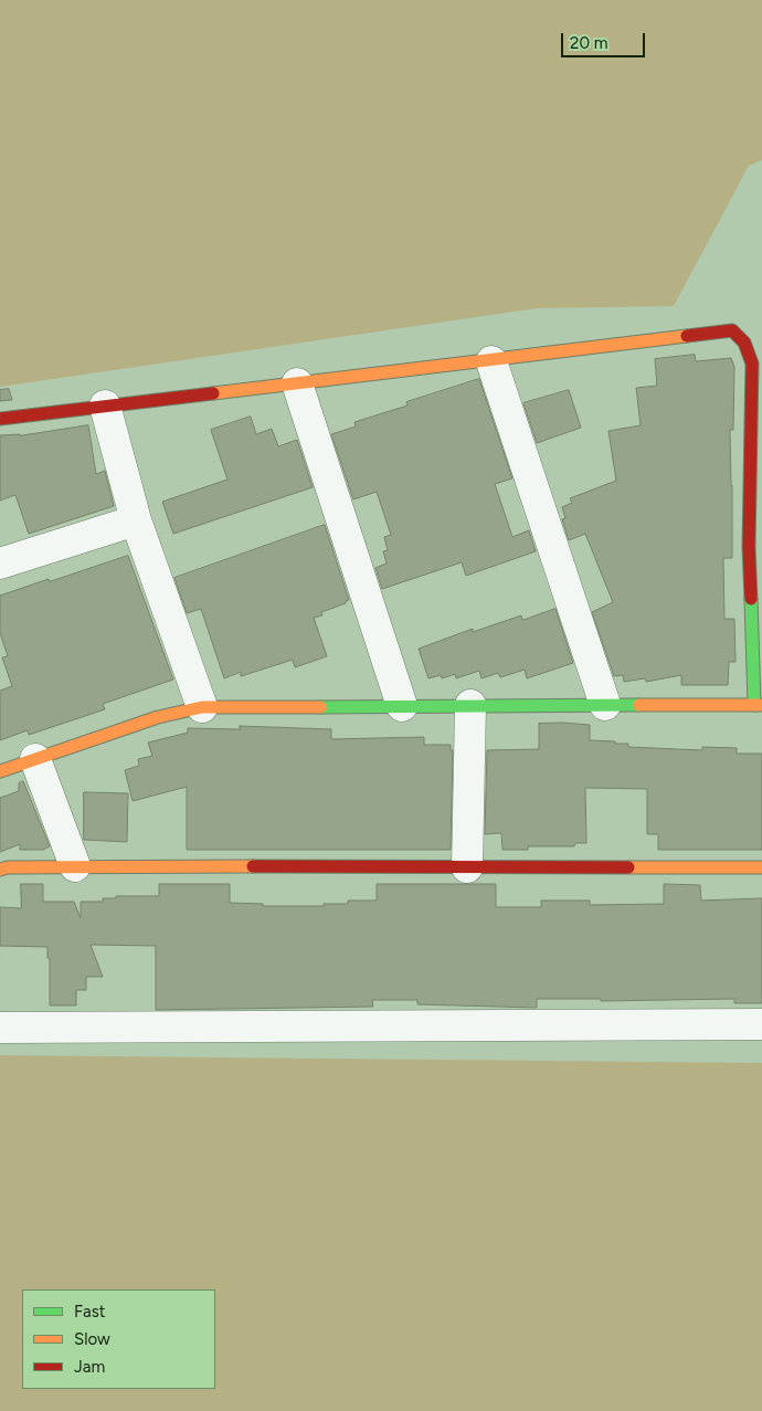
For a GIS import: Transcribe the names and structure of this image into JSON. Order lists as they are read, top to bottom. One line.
{"legend":["Fast","Slow","Jam"],"scale_bar":"20 m"}
